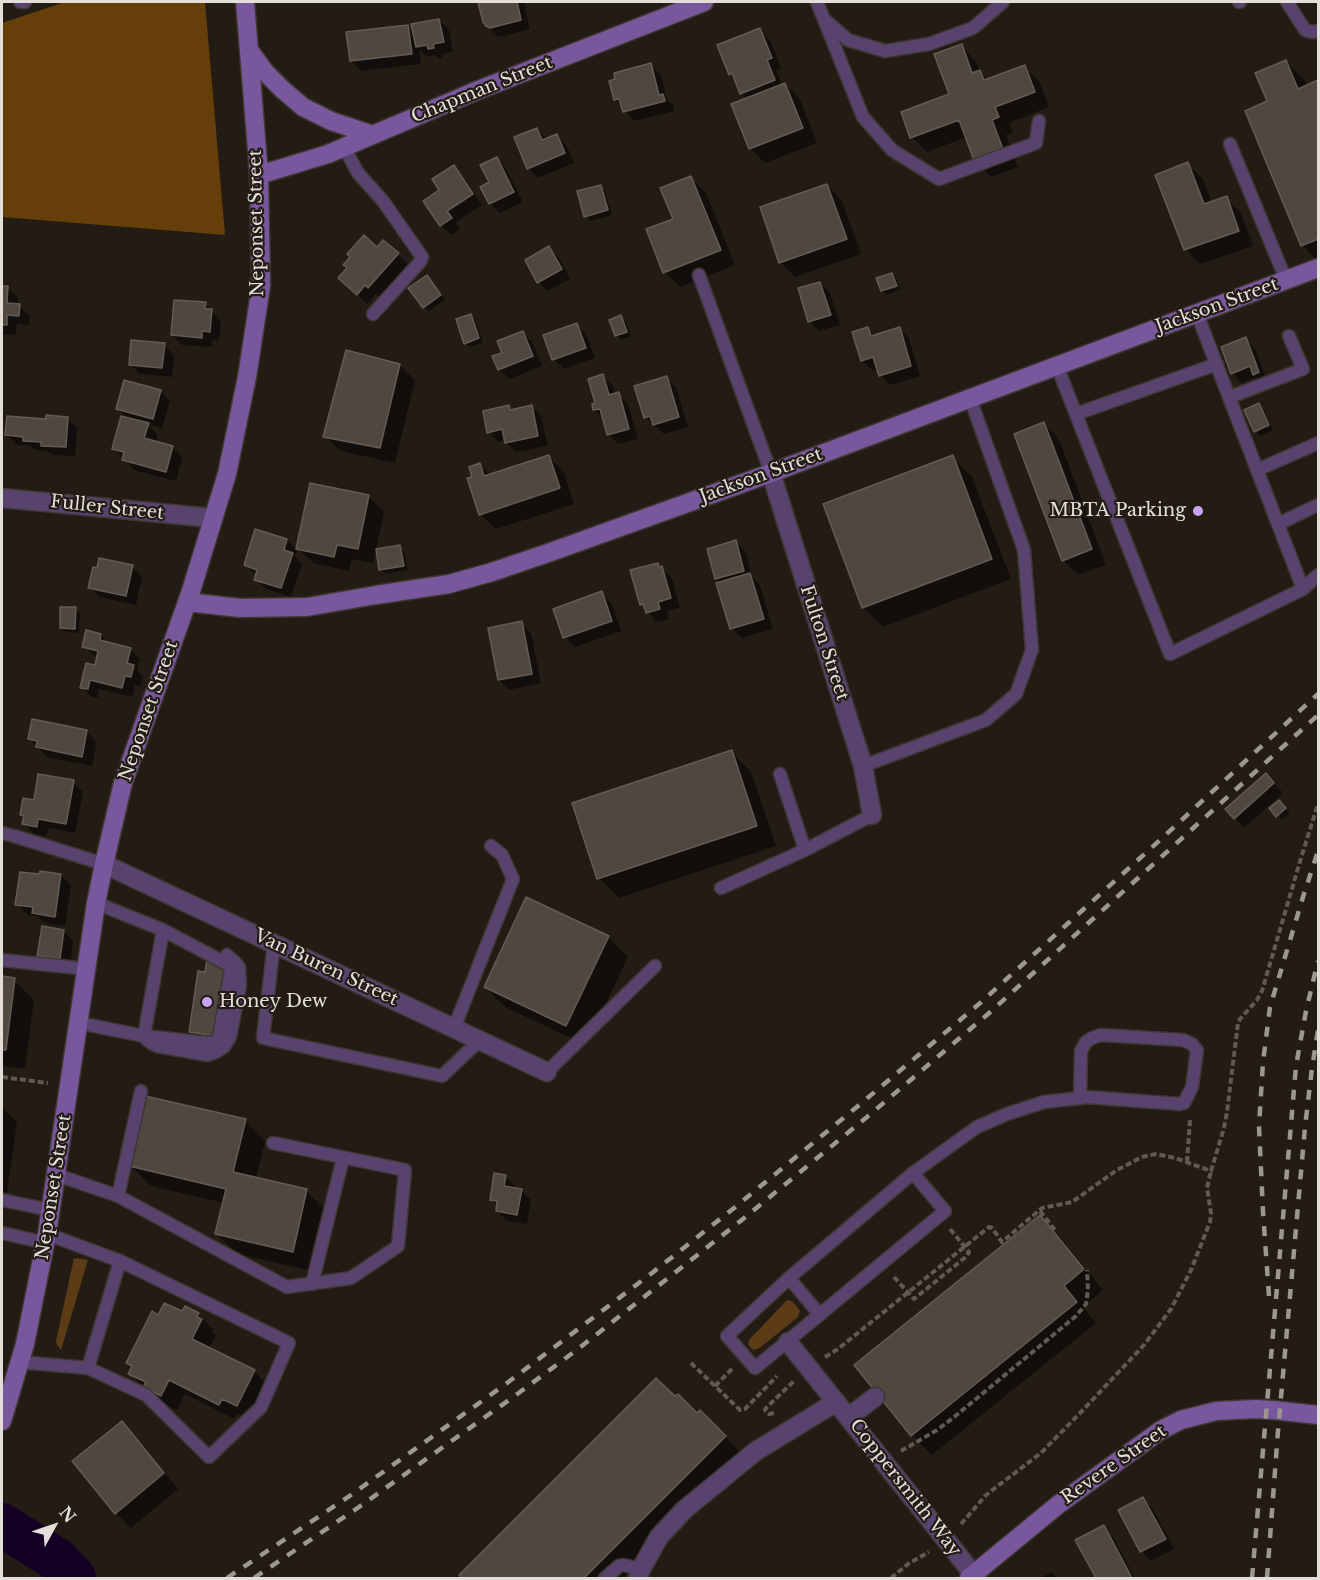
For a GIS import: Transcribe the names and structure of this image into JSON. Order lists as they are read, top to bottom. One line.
{"streets":{"main road":["Chapman Street","Neponset Street","Jackson Street","Revere Street"],"street":["Fuller Street","Fulton Street","Van Buren Street","Coppersmith Way"]},"crossings":[["Chapman Street","Neponset Street"],["Neponset Street","Jackson Street"],["Neponset Street","Fuller Street"],["Neponset Street","Van Buren Street"],["Jackson Street","Fulton Street"],["Revere Street","Coppersmith Way"]],"places":["MBTA Parking","Honey Dew"],"north":"top right"}
